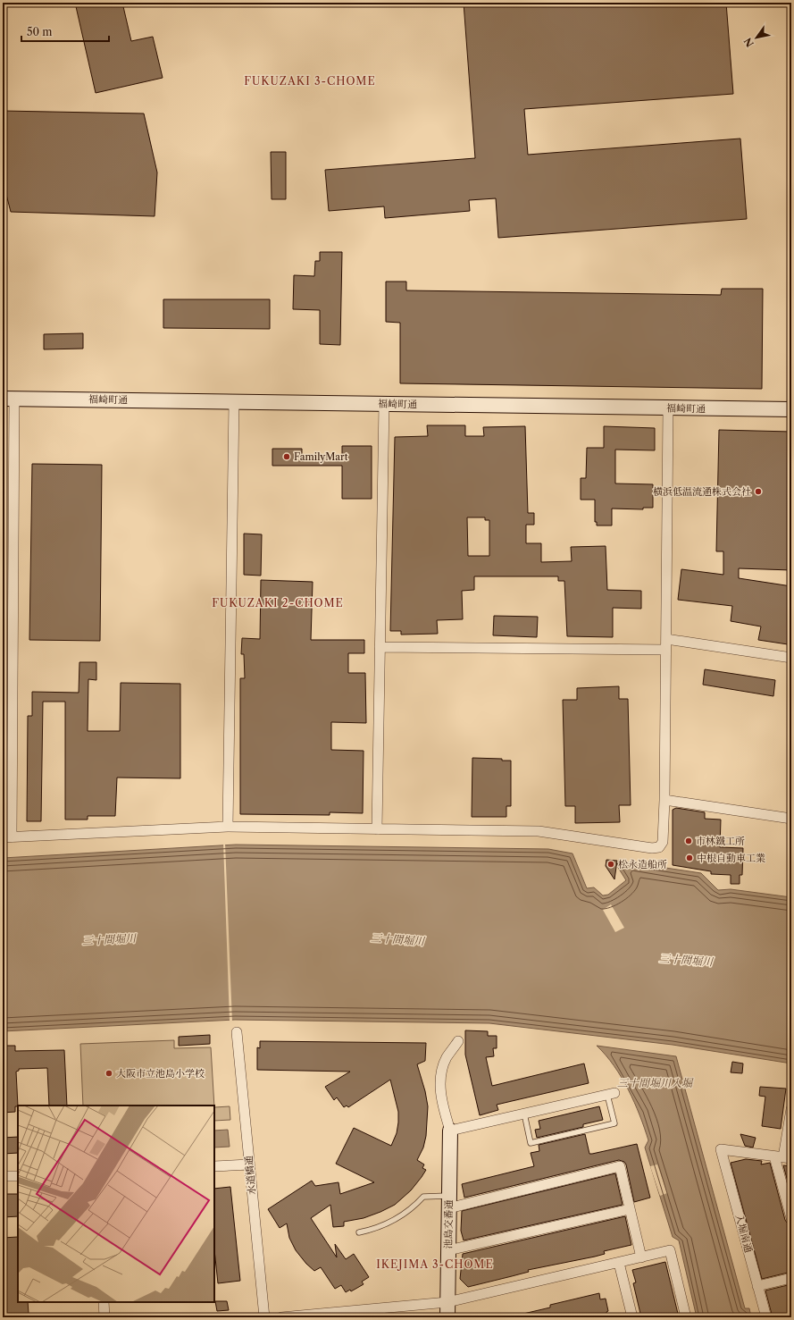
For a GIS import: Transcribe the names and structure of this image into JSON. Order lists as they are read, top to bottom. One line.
{"streets":{"street":["福崎町通","水道橋通","池島交番通","入堀南通"]},"districts":["FUKUZAKI 3-CHOME","FUKUZAKI 2-CHOME","IKEJIMA 3-CHOME"],"water":["三十間堀川","三十間堀川入堀"],"places":["FamilyMart","横浜低温流通株式会社","市林鐵工所","中根自動車工業","松永造船所","大阪市立池島小学校"],"scale_bar":"50 m","north":"bottom left"}
